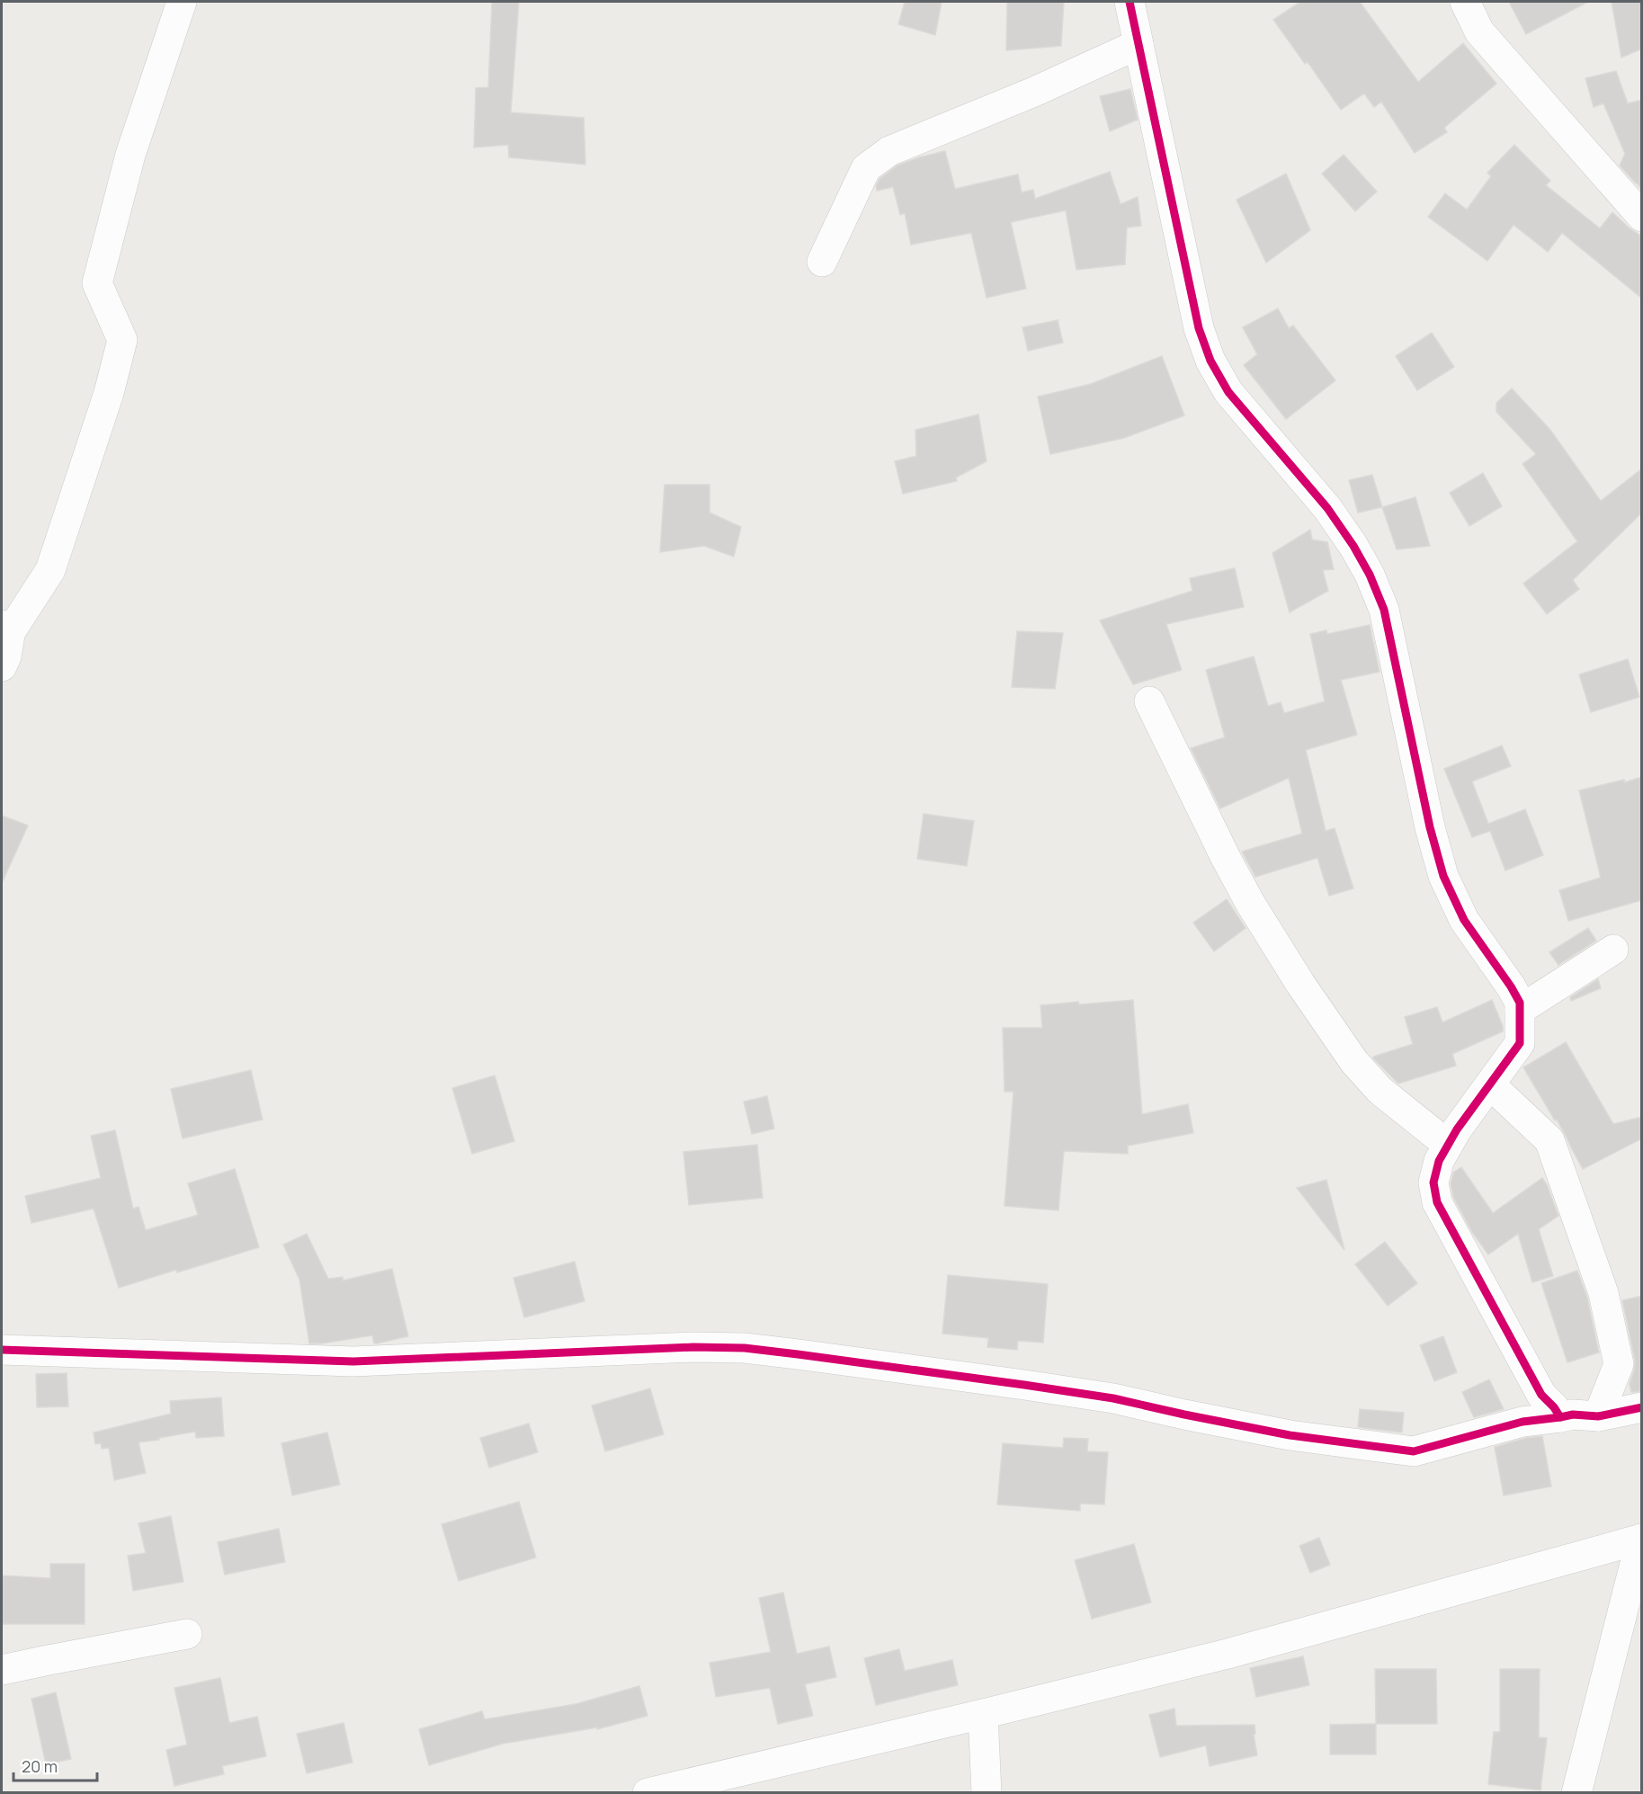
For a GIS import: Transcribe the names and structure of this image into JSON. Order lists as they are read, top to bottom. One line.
{"scale_bar":"20 m"}
